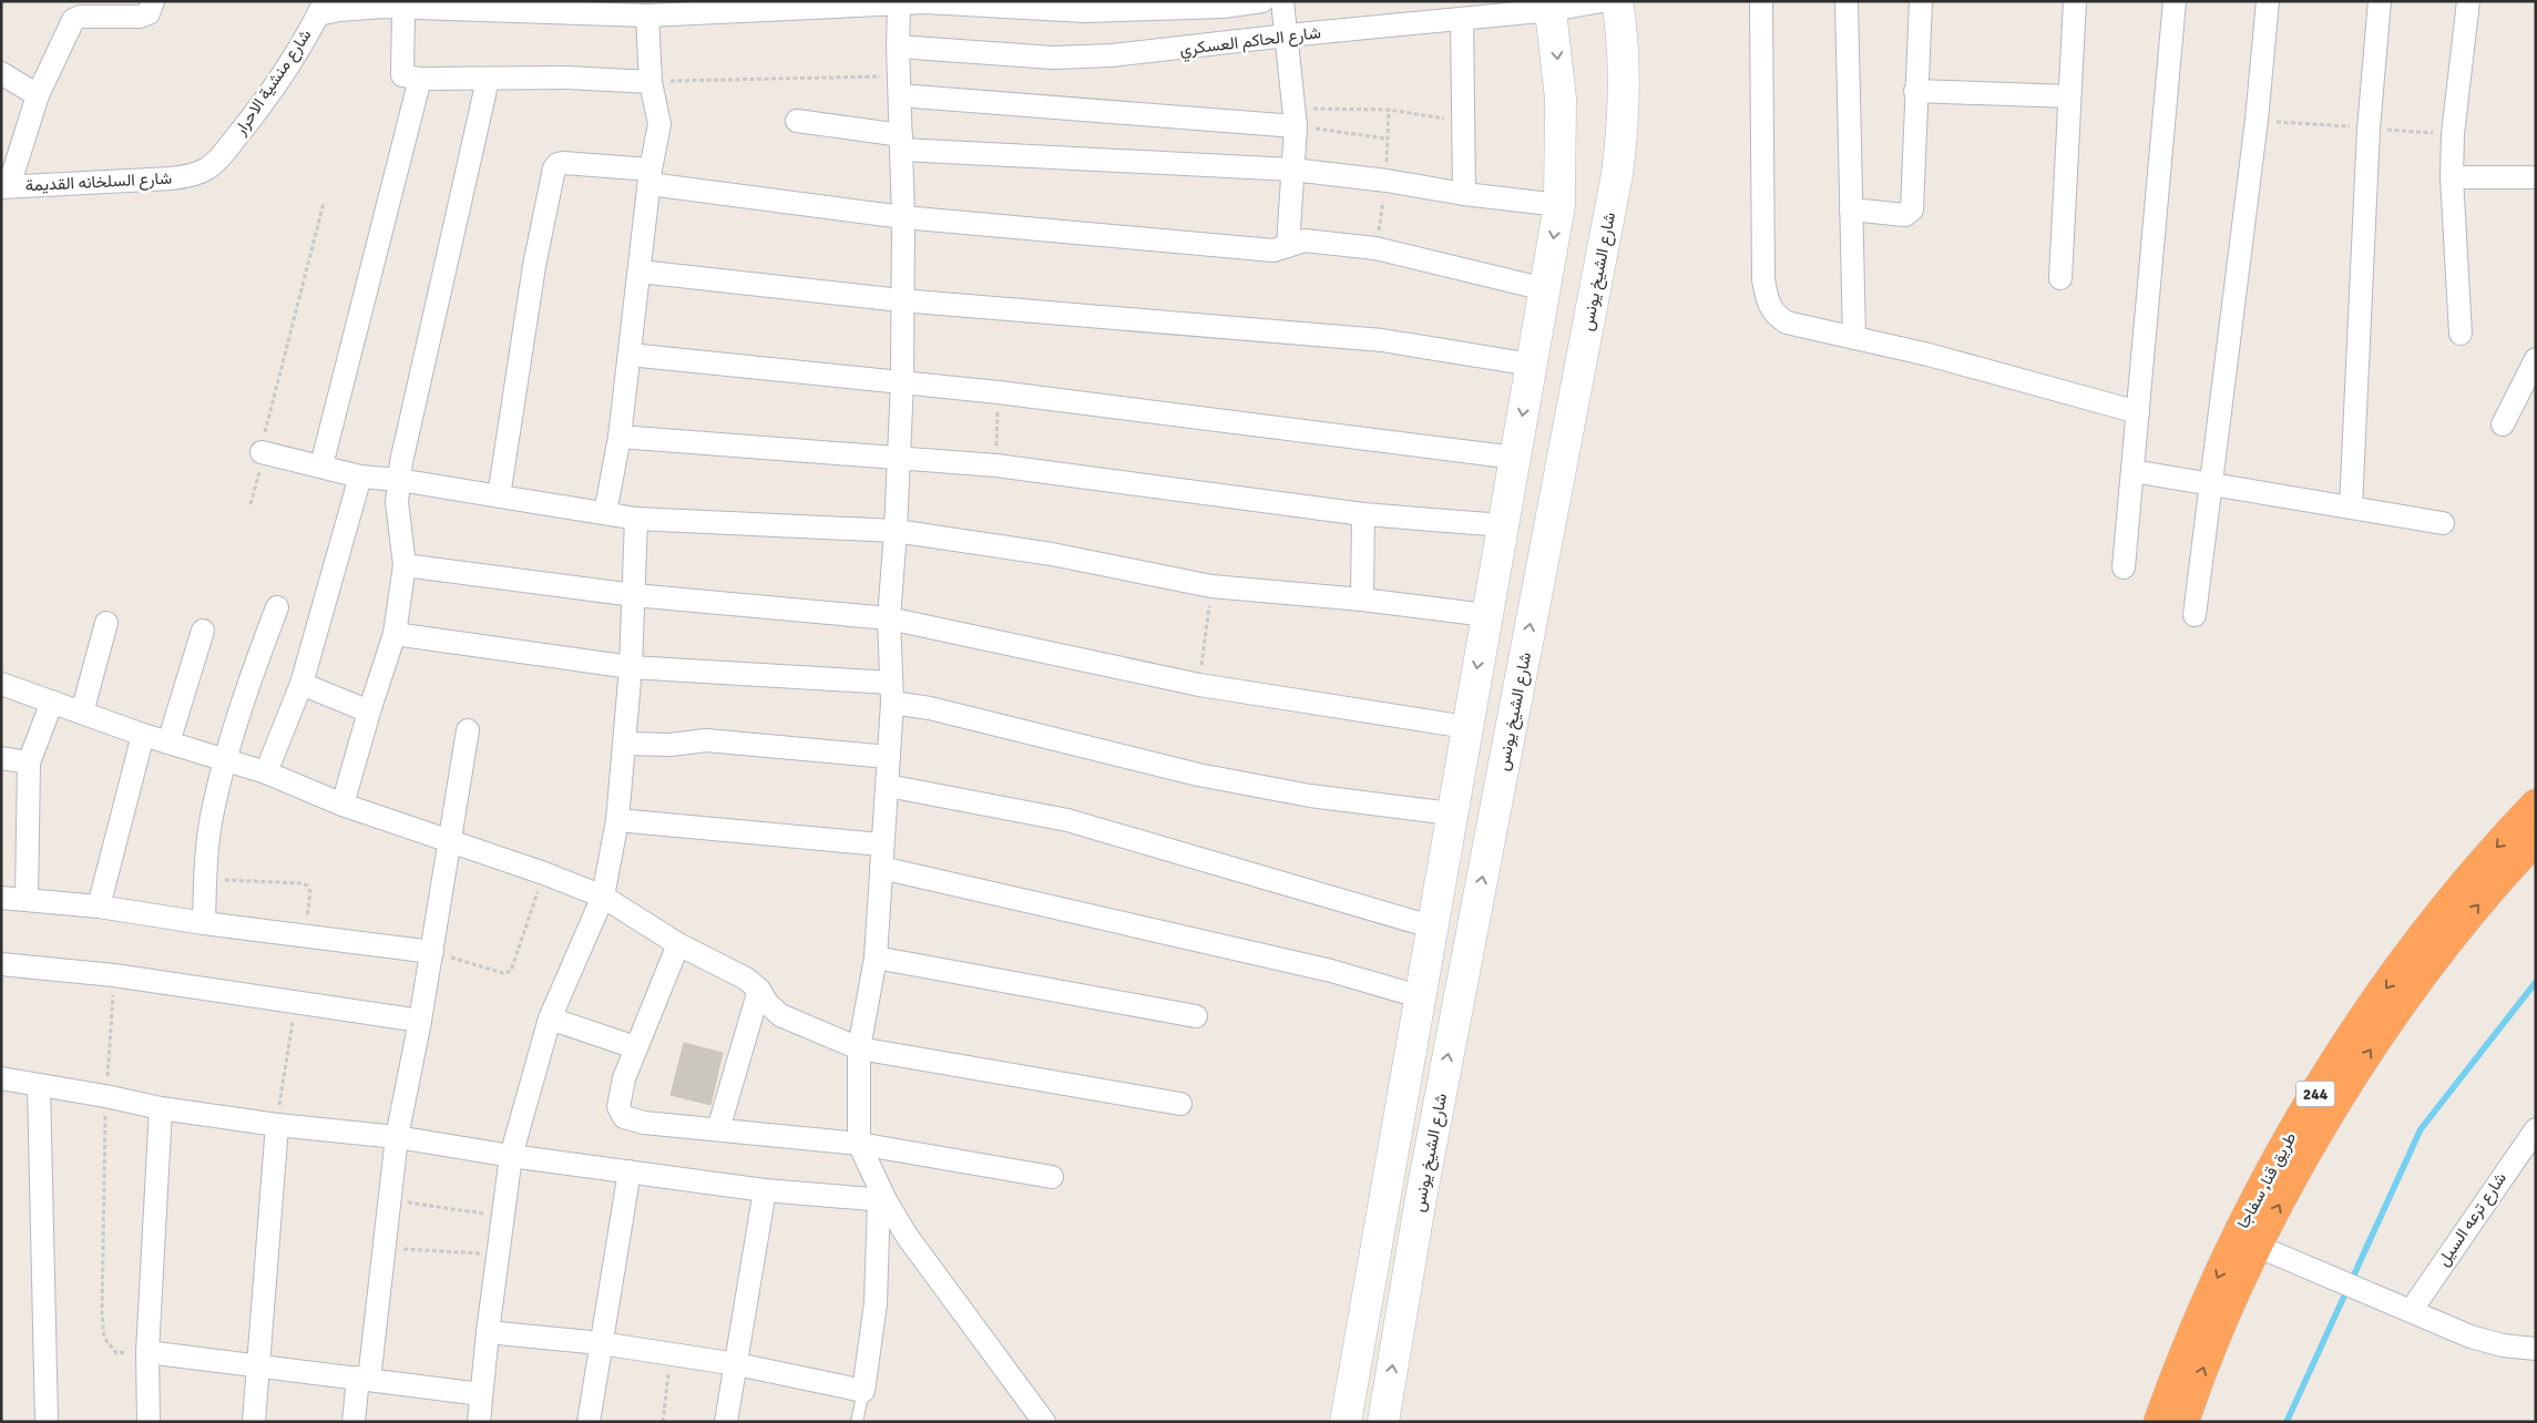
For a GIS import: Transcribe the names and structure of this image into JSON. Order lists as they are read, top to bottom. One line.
{"streets":{"highway":["244","طريق قنا, سفاجا"],"street":["شارع الحاكم العسكري","شارع منشية الاحرار","شارع السلخانه القديمة","شارع الشيخ يونس","شارع ترعه السيل"]},"crossings":[["شارع منشية الاحرار","شارع السلخانه القديمة"]]}
